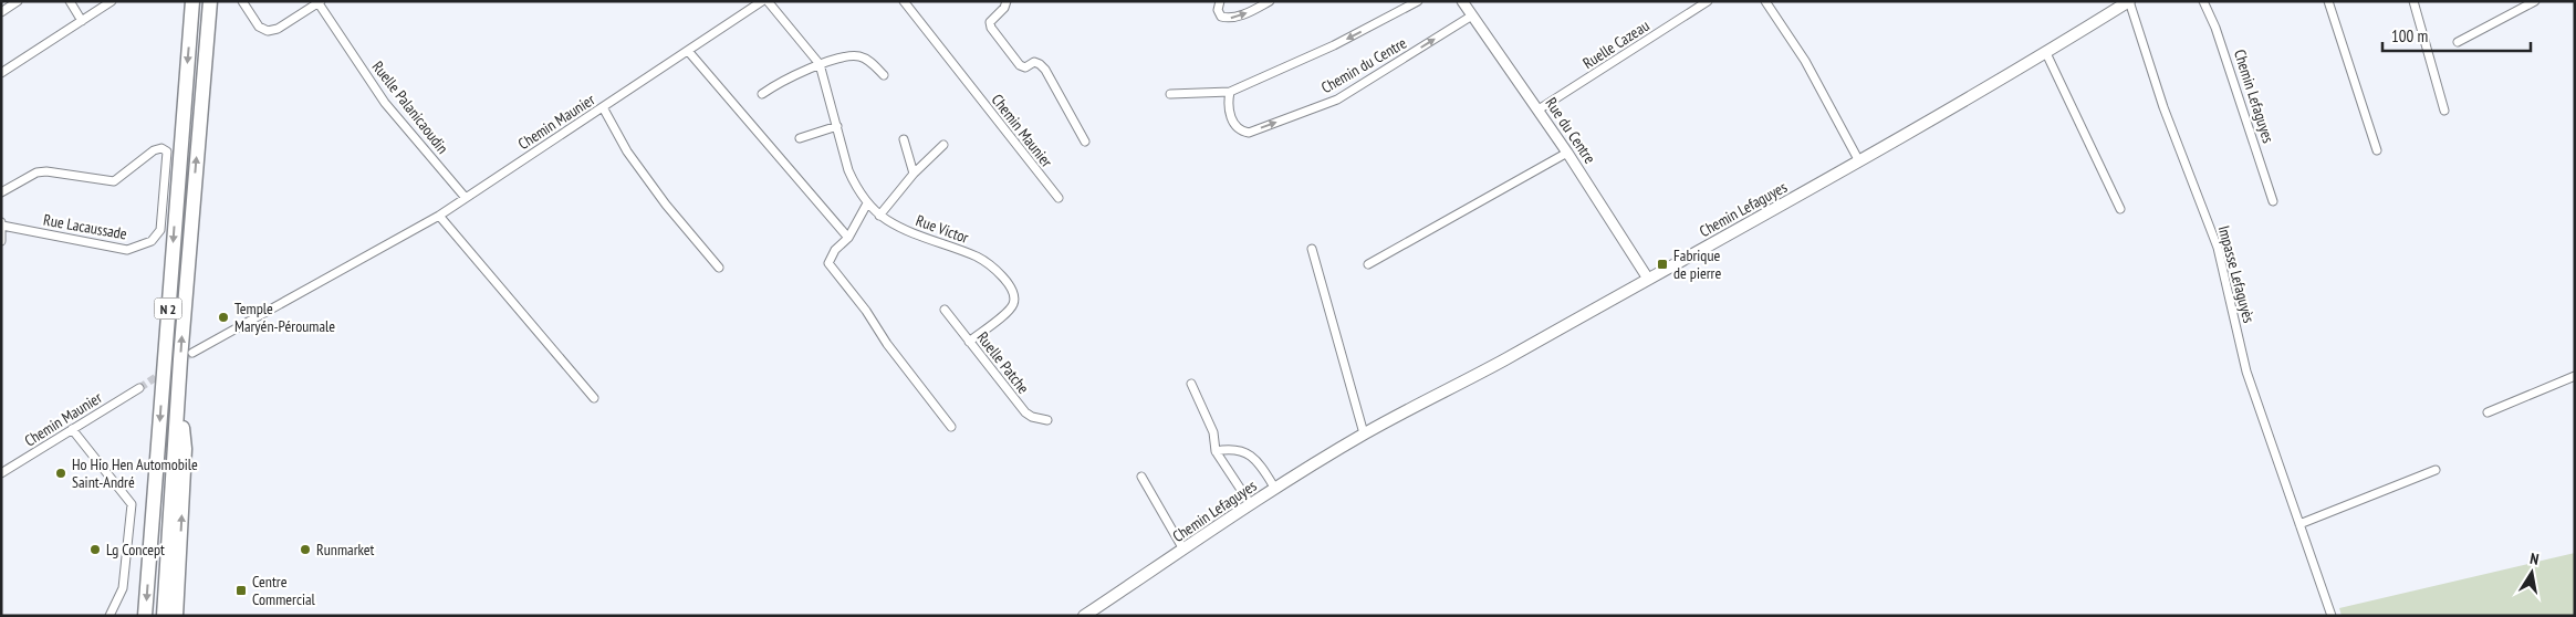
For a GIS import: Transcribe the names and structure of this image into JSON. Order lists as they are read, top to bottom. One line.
{"streets":{"highway":["N 2"],"main road":["Chemin Lefaguyes"],"street":["Ruelle Cazeau","Chemin du Centre","Ruelle Palanicaoudin","Chemin Maunier","Rue du Centre","Rue Lacaussade","Rue Victor","Impasse Lefaguyès","Ruelle Patche"]},"crossings":[["Ruelle Cazeau","Rue du Centre"],["Chemin du Centre","Rue du Centre"],["Chemin Lefaguyes","Rue du Centre"],["Chemin Lefaguyes","Impasse Lefaguyès"],["Ruelle Palanicaoudin","Chemin Maunier"],["Rue Victor","Ruelle Patche"]],"places":{"transit":["Fabrique de pierre","Centre Commercial"],"other":["Temple Maryén-Péroumale","Ho Hio Hen Automobile Saint-André","Lg Concept","Runmarket"]},"scale_bar":"100 m","north":"top"}
